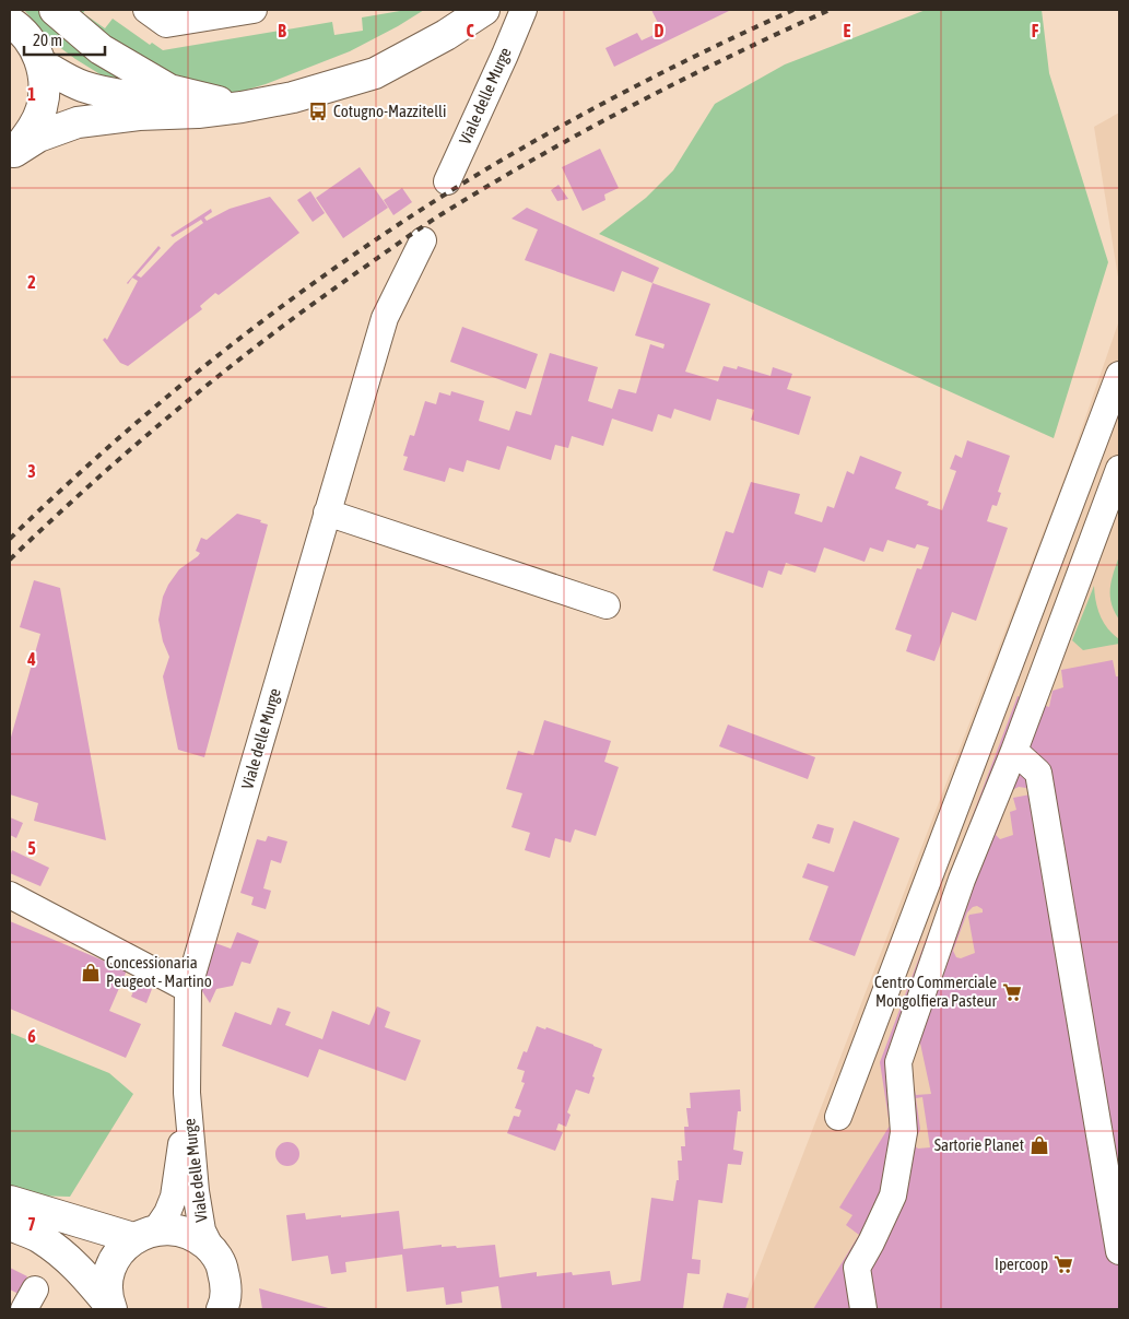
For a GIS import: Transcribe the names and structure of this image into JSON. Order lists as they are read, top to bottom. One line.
{"streets":{"street":["Viale delle Murge"]},"places":{"bus stop":["Cotugno-Mazzitelli"],"shop":["Concessionaria Peugeot - Martino","Sartorie Planet"],"supermarket":["Centro Commerciale Mongolfiera Pasteur","Ipercoop"]},"scale_bar":"20 m","grid":{"columns":["B","C","D","E","F"],"rows":["1","2","3","4","5","6","7"]}}
